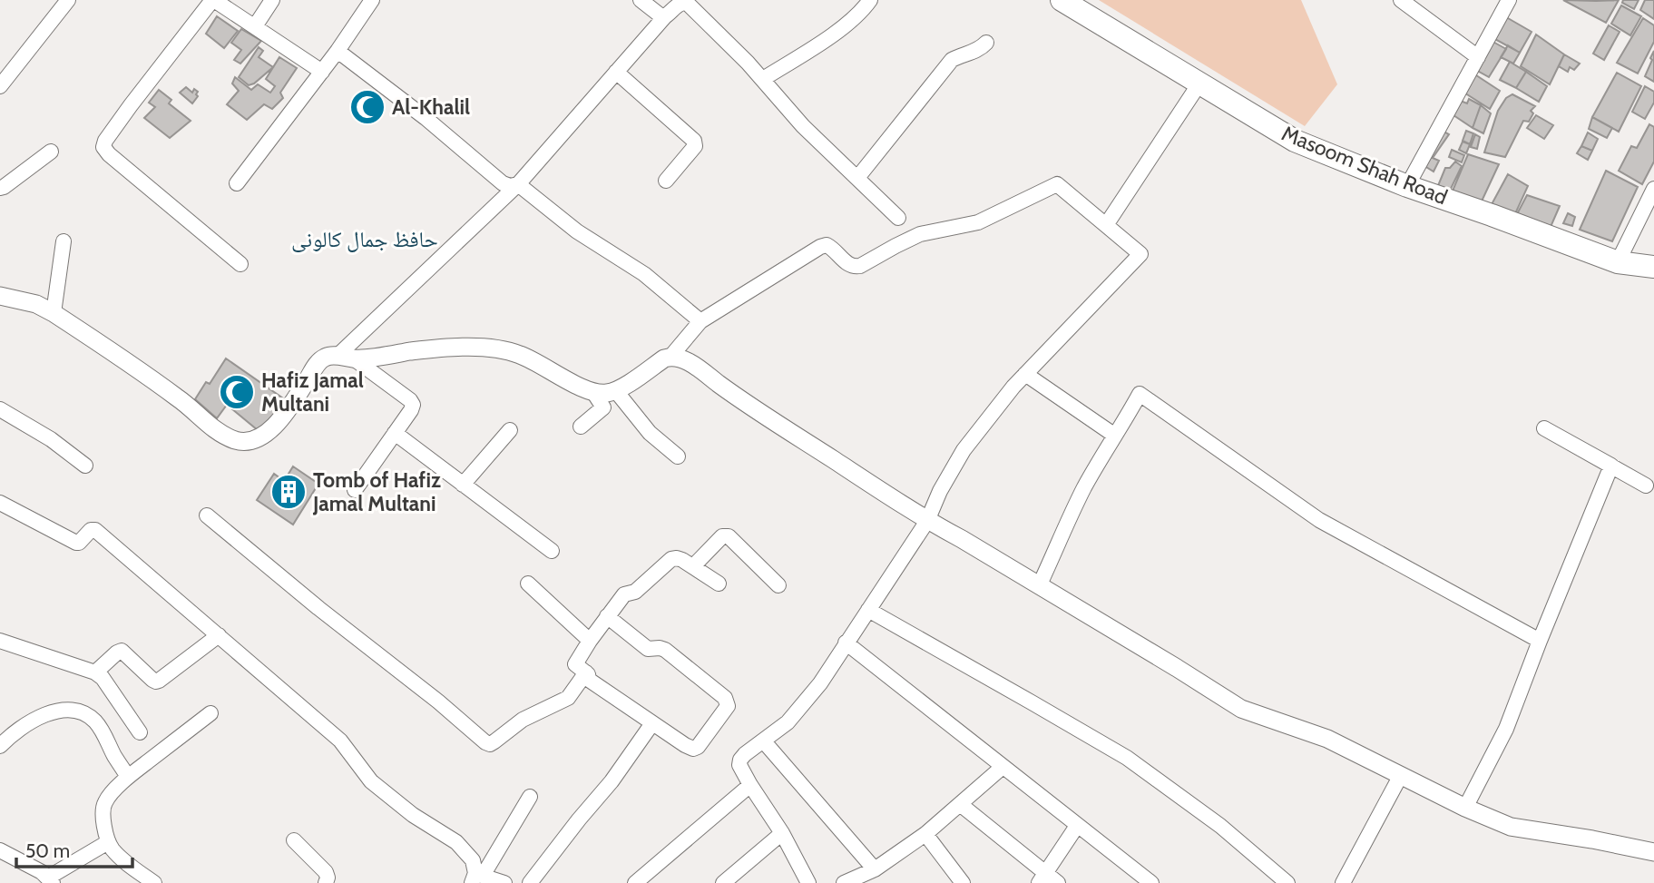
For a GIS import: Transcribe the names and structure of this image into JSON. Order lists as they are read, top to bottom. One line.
{"streets":{"main road":["Masoom Shah Road"]},"districts":["حافظ جمال کالونی"],"places":{"mosque":["Al-Khalil","Hafiz Jamal Multani"],"building":["Tomb of Hafiz Jamal Multani"]},"scale_bar":"50 m"}
